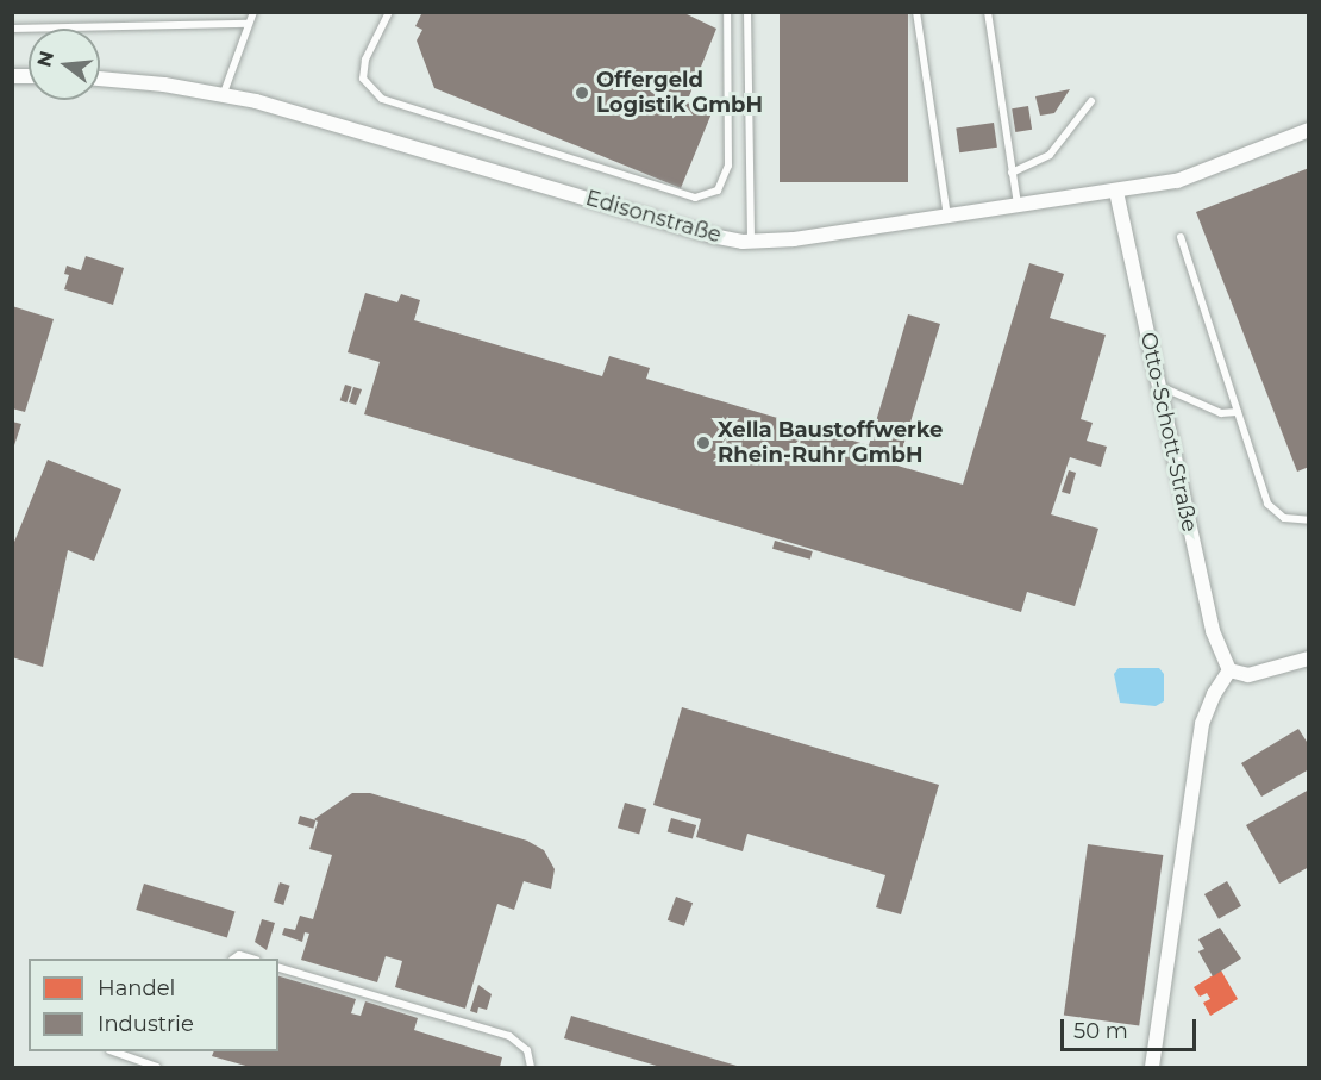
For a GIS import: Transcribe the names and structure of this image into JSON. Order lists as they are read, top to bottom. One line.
{"streets":{"street":["Edisonstraße","Otto-Schott-Straße"]},"crossings":[["Edisonstraße","Otto-Schott-Straße"]],"places":["Offergeld Logistik GmbH","Xella Baustoffwerke Rhein-Ruhr GmbH"],"legend":["Handel","Industrie"],"scale_bar":"50 m","north":"left"}
